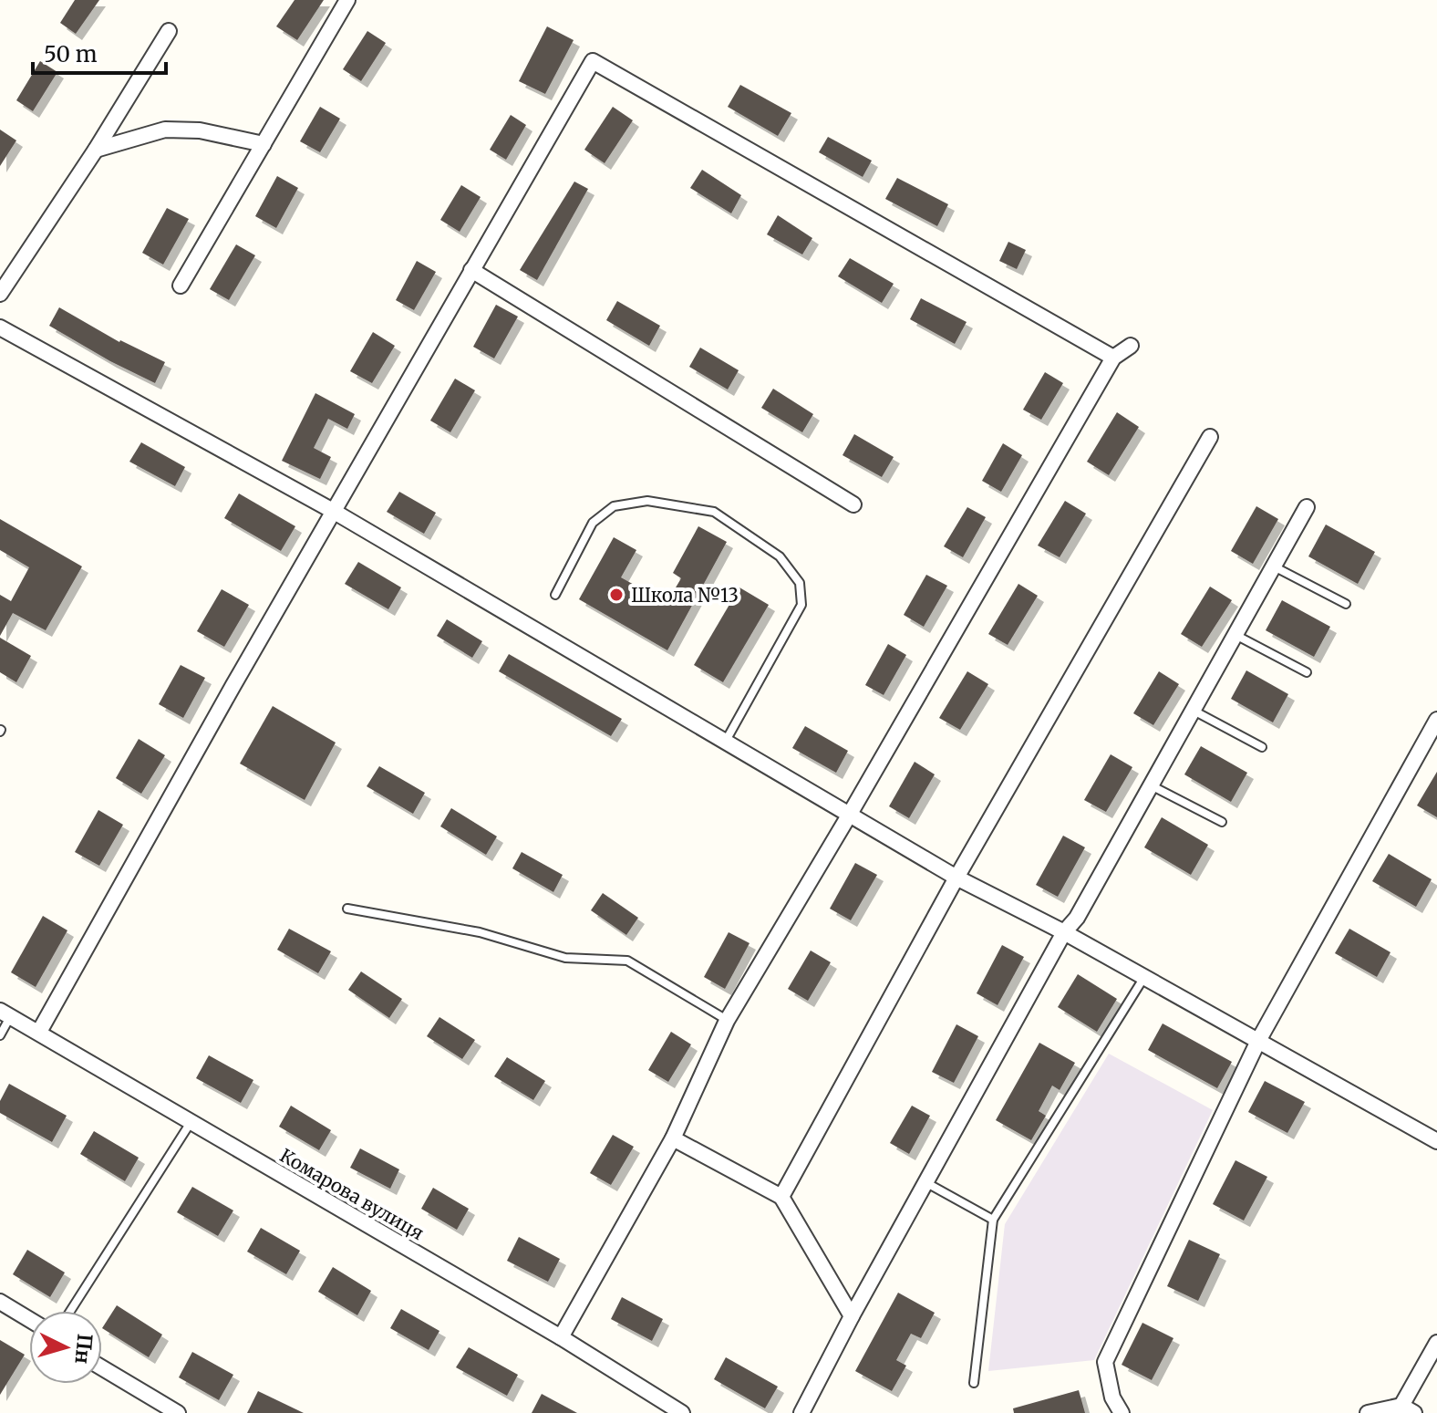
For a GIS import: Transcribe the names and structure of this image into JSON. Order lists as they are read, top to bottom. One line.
{"streets":{"street":["Комарова вулиця"]},"places":["Школа №13"],"scale_bar":"50 m","north":"right"}
